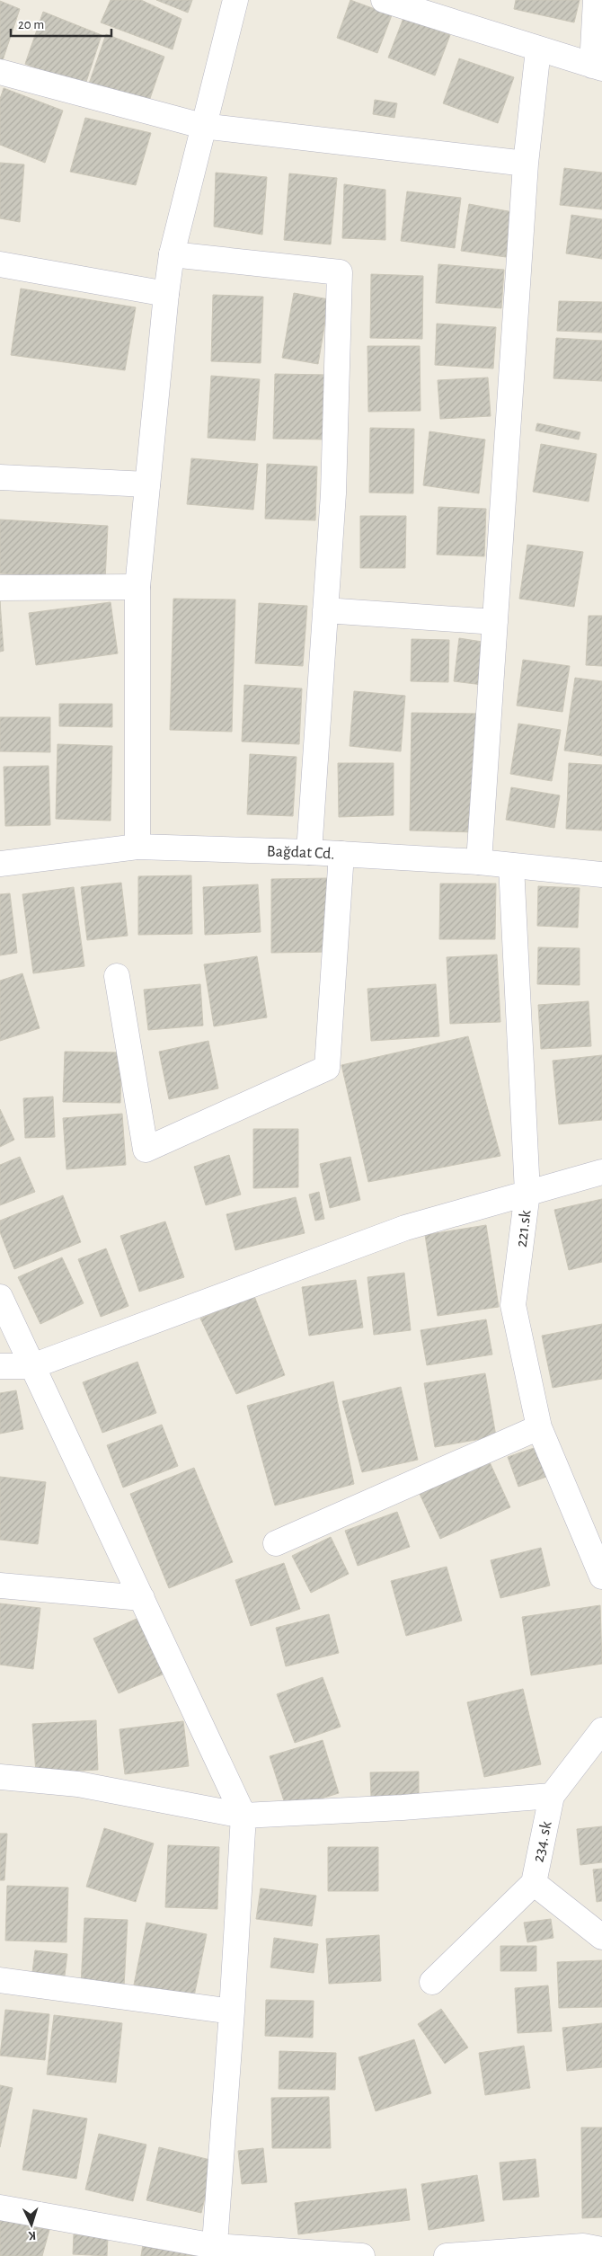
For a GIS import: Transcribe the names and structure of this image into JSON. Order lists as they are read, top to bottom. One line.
{"streets":{"street":["Bağdat Cd.","221.sk","234. sk"]},"crossings":[["Bağdat Cd.","221.sk"]],"scale_bar":"20 m","north":"bottom"}
